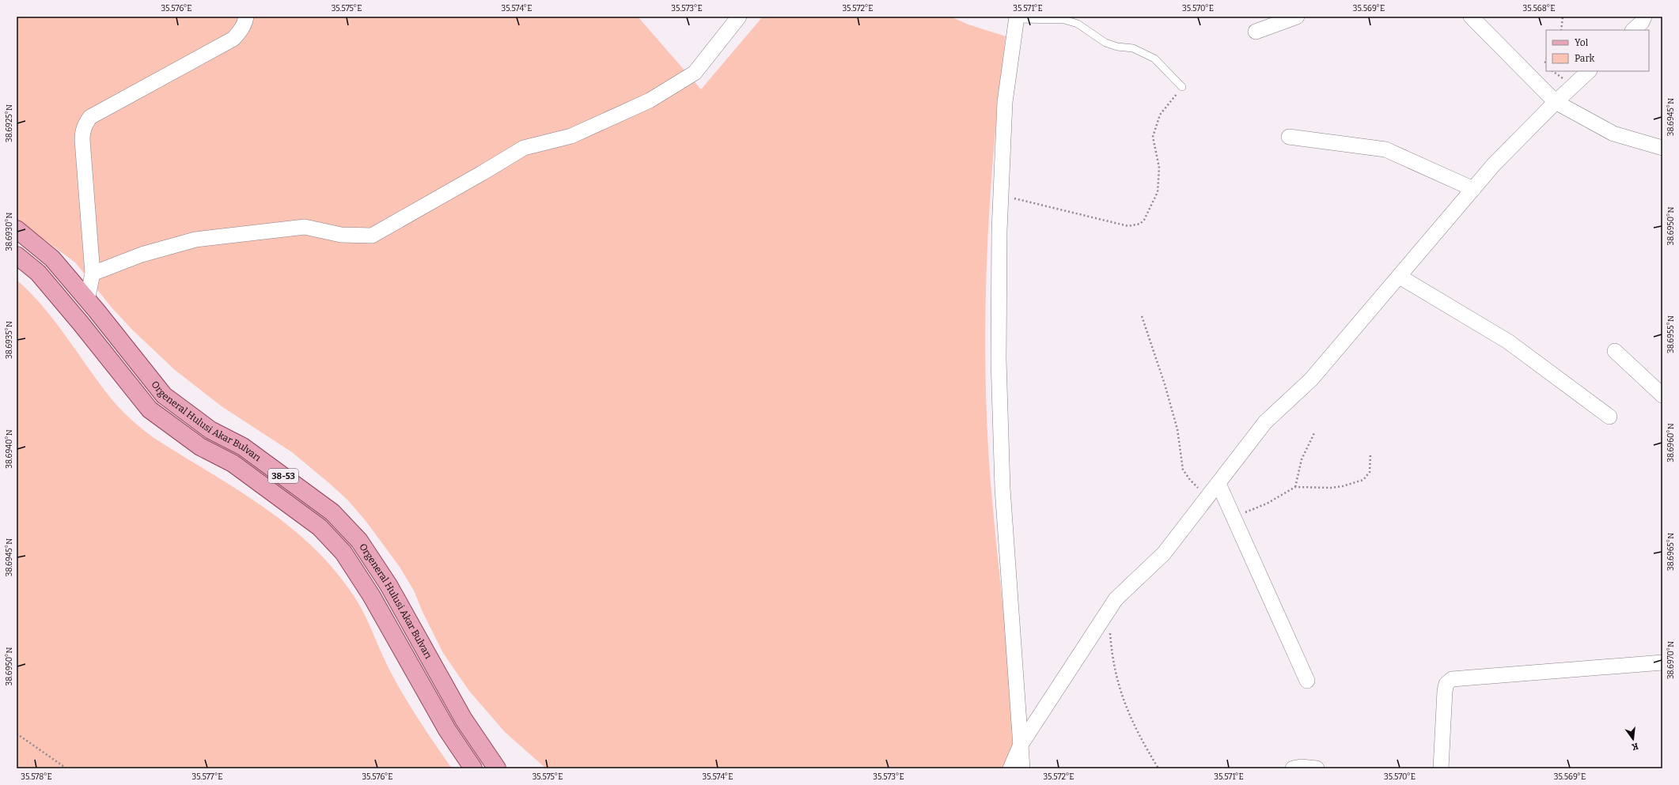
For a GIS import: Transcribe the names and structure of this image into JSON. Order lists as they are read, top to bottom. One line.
{"streets":{"main road":["Orgeneral Hulusi Akar Bulvarı","38-53"]},"legend":["Yol","Park"],"north":"bottom","coordinates":["35.576°E","35.575°E","35.574°E","35.573°E","35.572°E","35.571°E","35.570°E","35.569°E","35.568°E","38.6945°N","38.6925°N","38.6950°N","38.6930°N","38.6955°N","38.6935°N","38.6960°N","38.6940°N","38.6965°N","38.6970°N","35.578°E","35.577°E"]}
